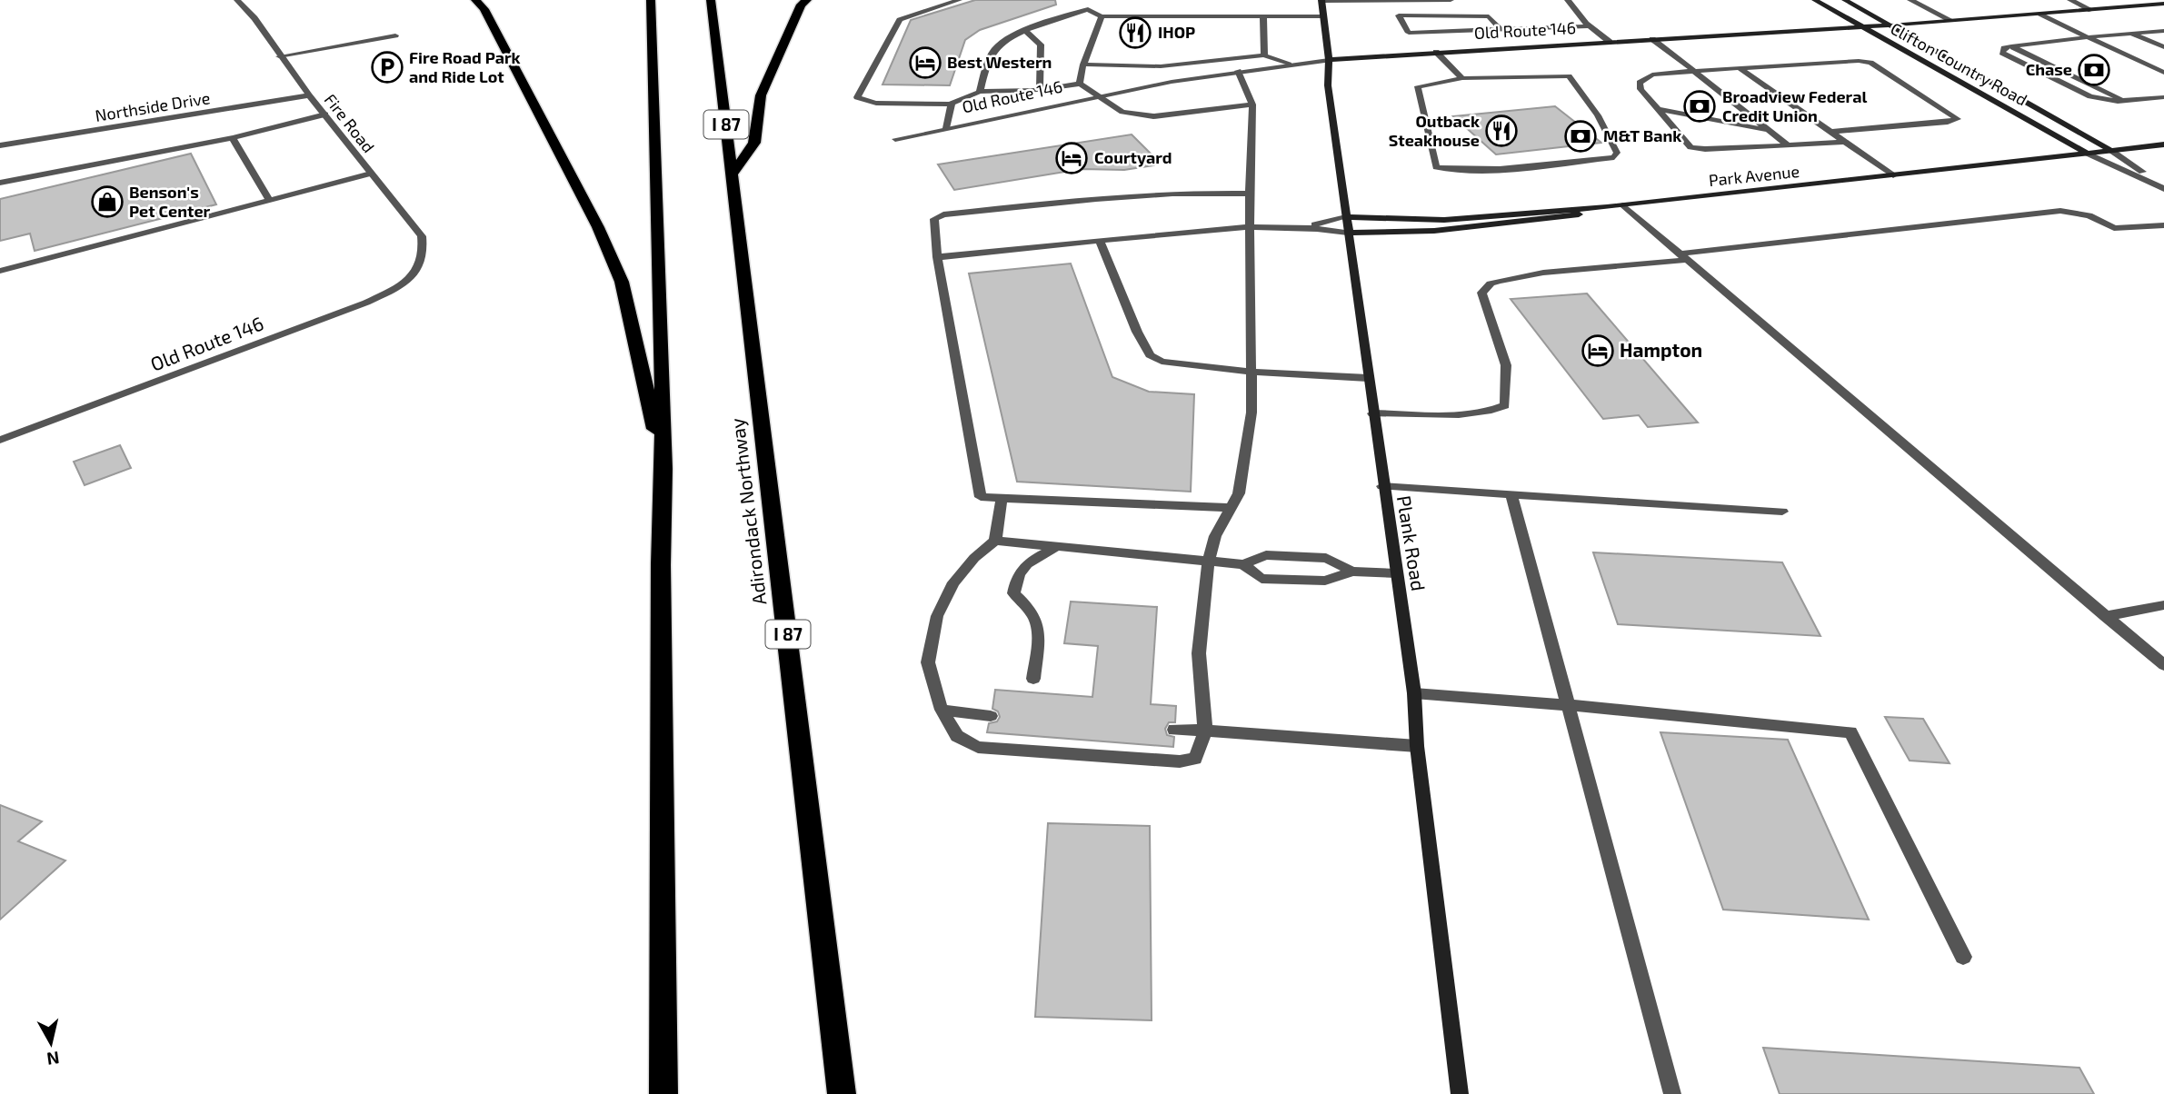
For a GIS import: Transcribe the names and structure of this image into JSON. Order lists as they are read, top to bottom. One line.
{"streets":{"highway":["I 87","Adirondack Northway"],"street":["Old Route 146","Clifton Country Road","Northside Drive","Fire Road","Park Avenue","Plank Road"]},"crossings":[["Old Route 146","Clifton Country Road"],["Old Route 146","Fire Road"],["Old Route 146","Plank Road"],["Clifton Country Road","Park Avenue"],["Northside Drive","Fire Road"],["Park Avenue","Plank Road"]],"places":{"restaurant":["IHOP","Outback Steakhouse"],"hotel":["Best Western","Courtyard","Hampton"],"parking":["Fire Road Park and Ride Lot"],"bank":["Chase","Broadview Federal Credit Union","M&T Bank"],"shop":["Benson's Pet Center"]},"north":"bottom"}
